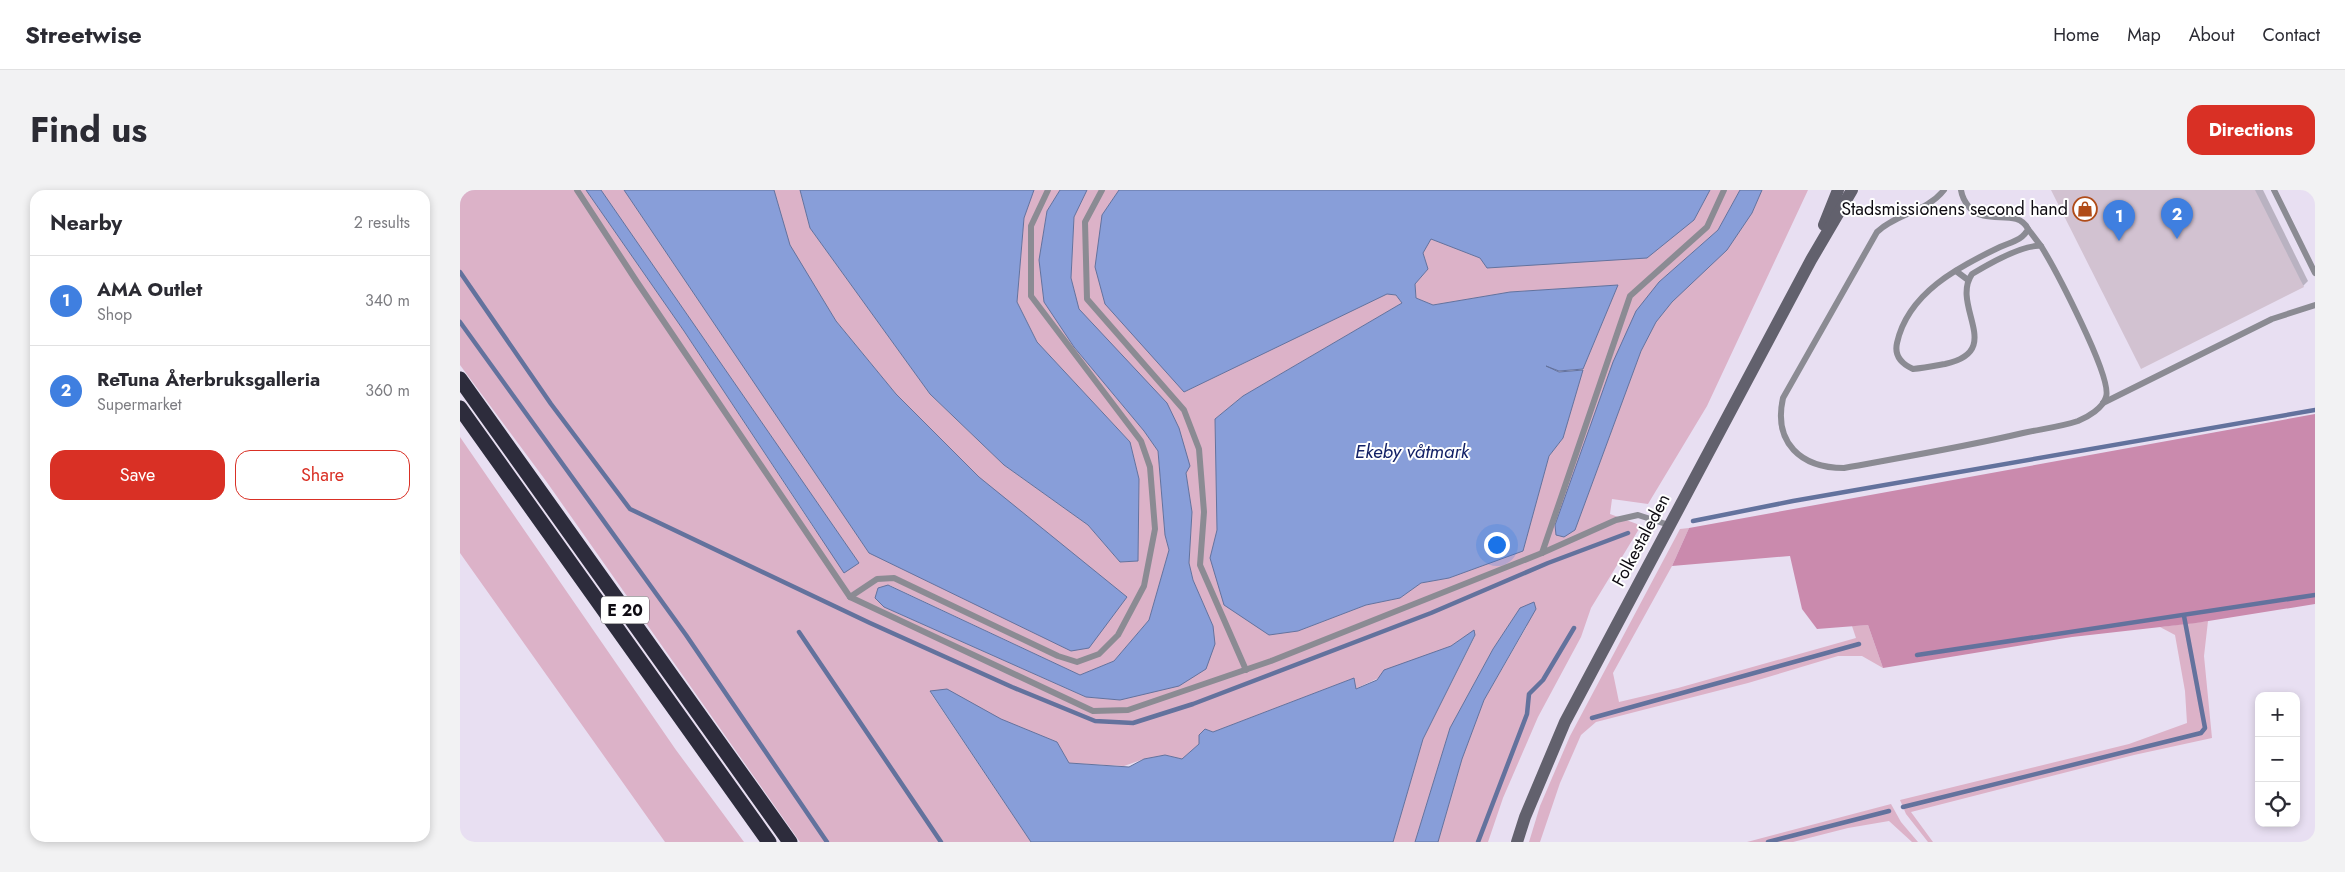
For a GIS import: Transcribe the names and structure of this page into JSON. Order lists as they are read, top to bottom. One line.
{"streets":{"highway":["E 20"],"main road":["Folkestaleden"]},"water":["Ekeby våtmark"],"places":{"shop":["Stadsmissionens second hand"]},"page":{"header":"Streetwise","nav":["Home","Map","About","Contact"],"title":"Find us","buttons":["Directions",["Save","Share"]],"heading":["Nearby","2 results"],"pins":["2","1"],"list":[{"mark":"1","name":"AMA Outlet","note":"Shop","value":"340 m"},{"mark":"2","name":"ReTuna Återbruksgalleria","note":"Supermarket","value":"360 m"}],"map_buttons":["+","−"]}}
